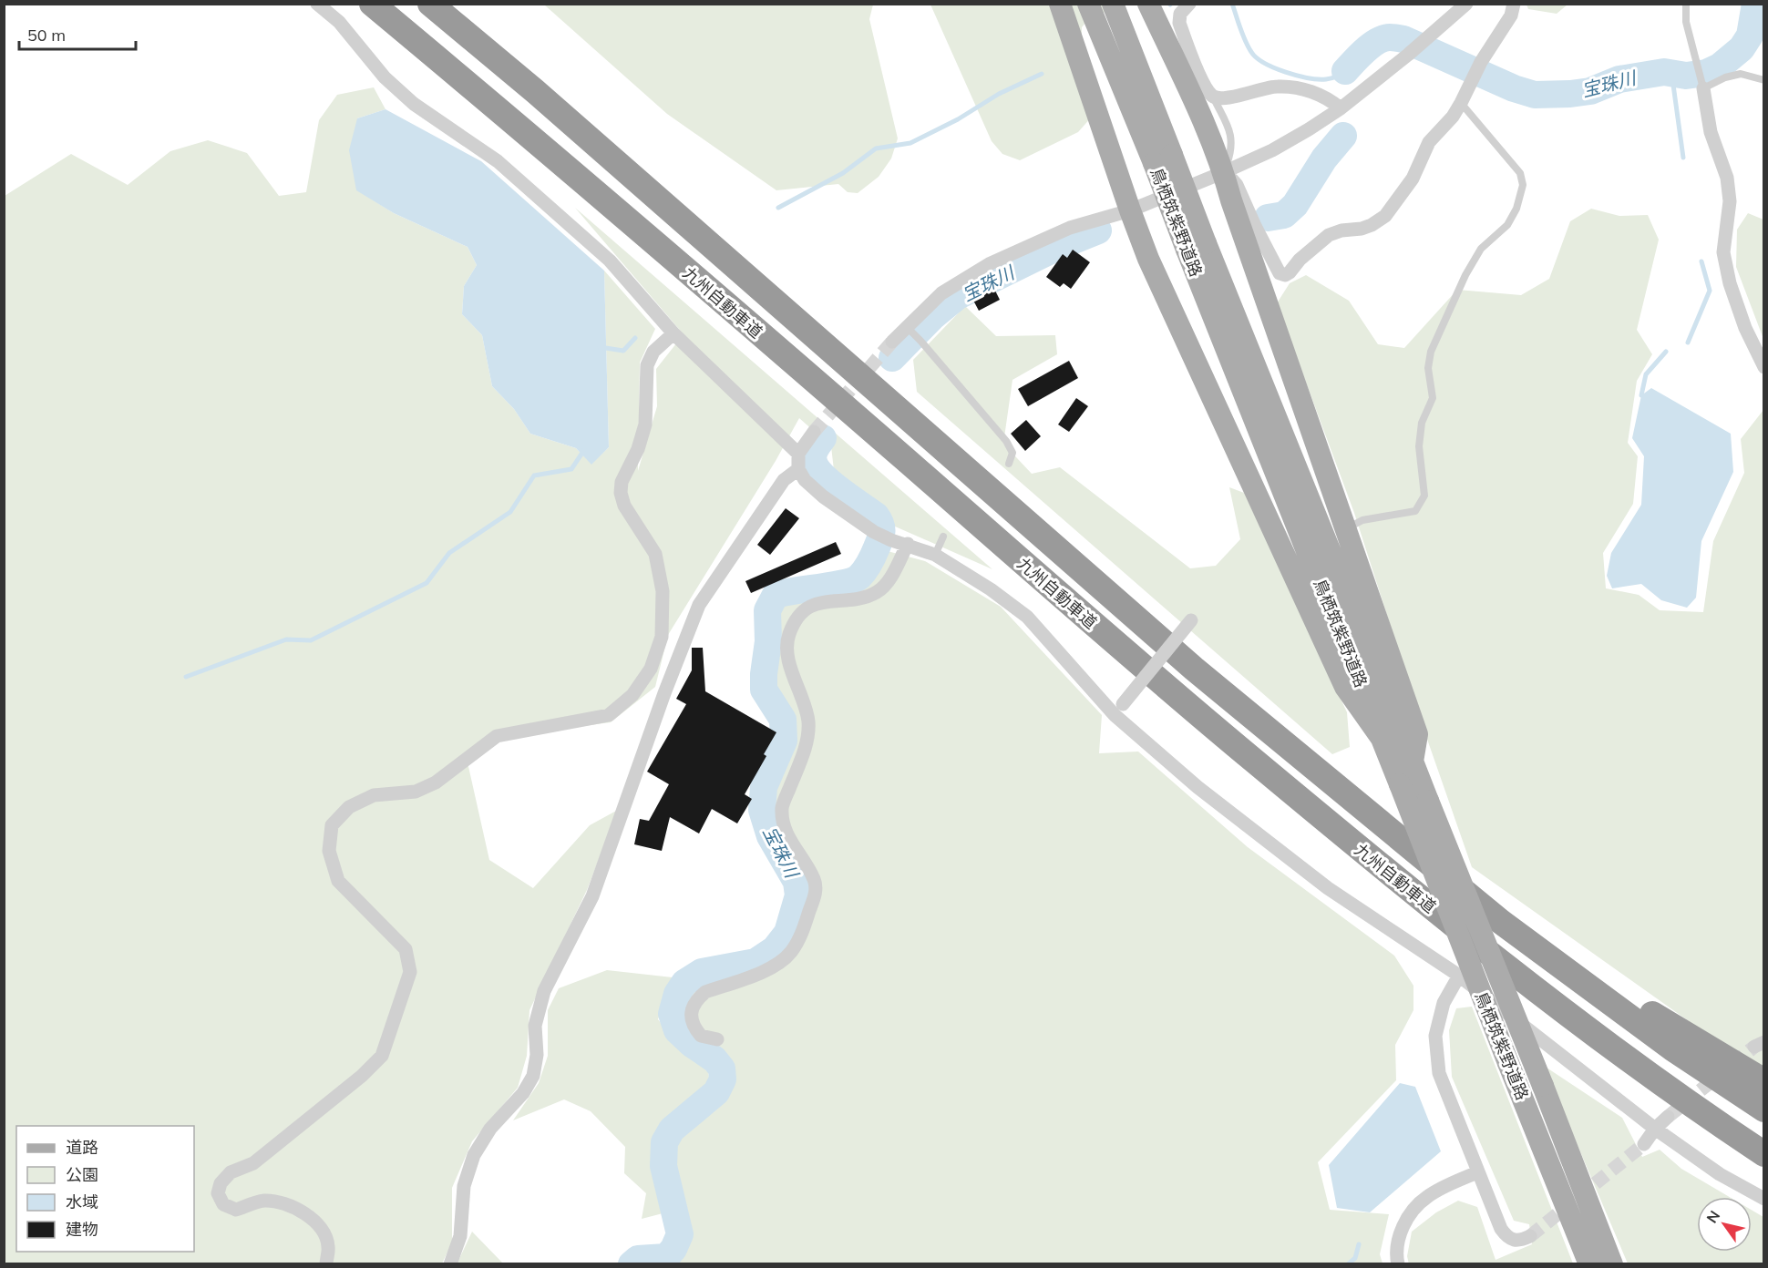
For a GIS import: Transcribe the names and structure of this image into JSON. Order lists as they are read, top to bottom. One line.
{"streets":{"highway":["九州自動車道"],"main road":["鳥栖筑紫野道路"]},"water":["宝珠川"],"legend":["道路","公園","水域","建物"],"scale_bar":"50 m","north":"top left"}
